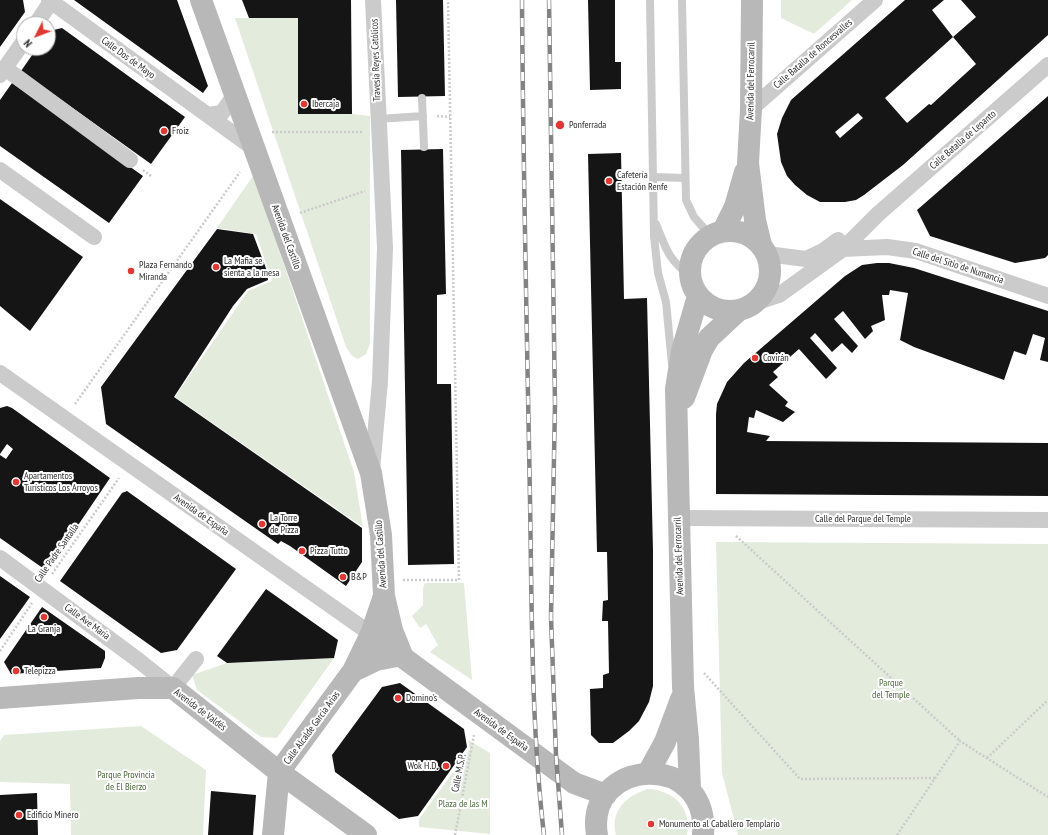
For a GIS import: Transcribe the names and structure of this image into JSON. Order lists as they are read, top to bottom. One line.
{"streets":{"street":["Calle Batalla de Roncesvalles","Calle Dos de Mayo","Travesía Reyes Católicos","Avenida del Ferrocarril","Calle Batalla de Lepanto","Avenida del Castillo","Calle del Sitio de Numancia","Avenida de España","Calle del Parque del Temple","Calle Ave María","Avenida de Valdés","Calle Alcalde García Arias"],"path":["Calle Padre Santalla","Calle M.S.P."]},"crossings":[["Calle Batalla de Roncesvalles","Avenida del Ferrocarril"],["Calle Dos de Mayo","Avenida del Castillo"],["Travesía Reyes Católicos","Avenida del Castillo"],["Avenida del Ferrocarril","Calle Batalla de Lepanto"],["Avenida del Ferrocarril","Calle del Parque del Temple"],["Calle Batalla de Lepanto","Calle del Sitio de Numancia"],["Avenida del Castillo","Avenida de España"],["Avenida del Castillo","Calle Alcalde García Arias"],["Avenida de España","Calle Padre Santalla"],["Avenida de España","Calle Alcalde García Arias"],["Avenida de España","Calle M.S.P."],["Calle Padre Santalla","Calle Ave María"],["Calle Ave María","Avenida de Valdés"],["Avenida de Valdés","Calle Alcalde García Arias"]],"parks":["Parque del Temple","Parque Provincia de El Bierzo","Plaza de las M"],"places":["Ibercaja","Ponferrada","Froiz","Cafetería Estación Renfe","La Mafia se sienta a la mesa","Plaza Fernando Miranda","Covirán","Apartamentos Turísticos Los Arroyos","La Torre de Pizza","Pizza Tutto","B&P","La Granja","Telepizza","Domino's","Wok H.D.","Edificio Minero","Monumento al Caballero Templario"],"north":"bottom left"}
